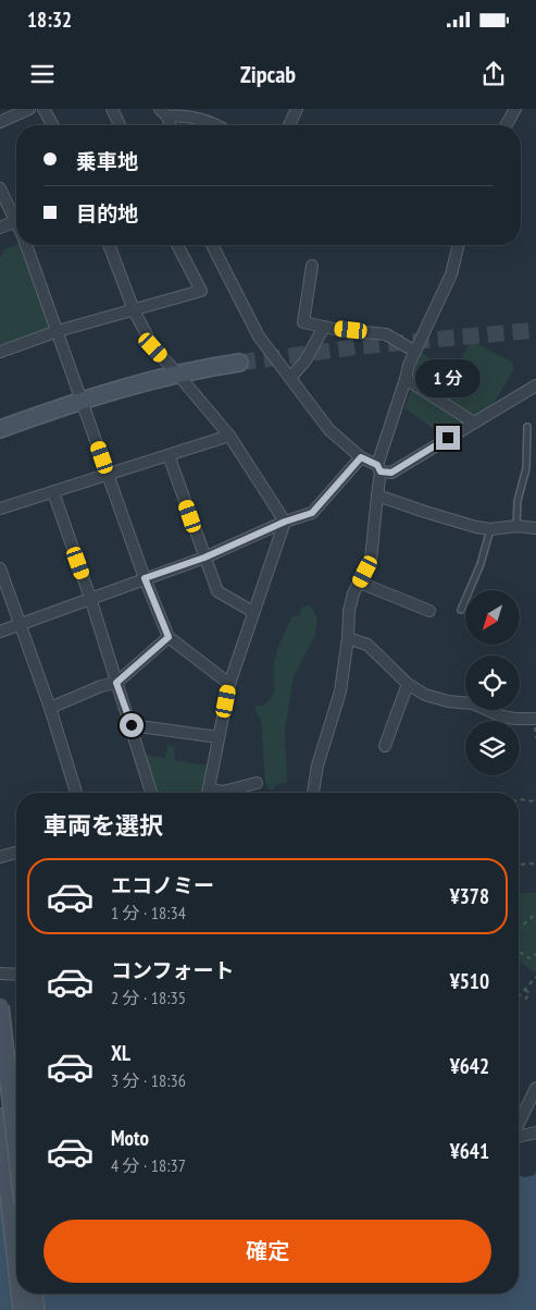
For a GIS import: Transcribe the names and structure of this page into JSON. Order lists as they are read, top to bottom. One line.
{"north":"bottom left","page":{"status":"18:32","header":"Zipcab","banner":["乗車地","目的地"],"bubble":"1 分","heading":"車両を選択","list":[{"name":"エコノミー","note":"1 分 · 18:34","value":"¥378"},{"name":"コンフォート","note":"2 分 · 18:35","value":"¥510"},{"name":"XL","note":"3 分 · 18:36","value":"¥642"},{"name":"Moto","note":"4 分 · 18:37","value":"¥641"}],"buttons":"確定"}}
